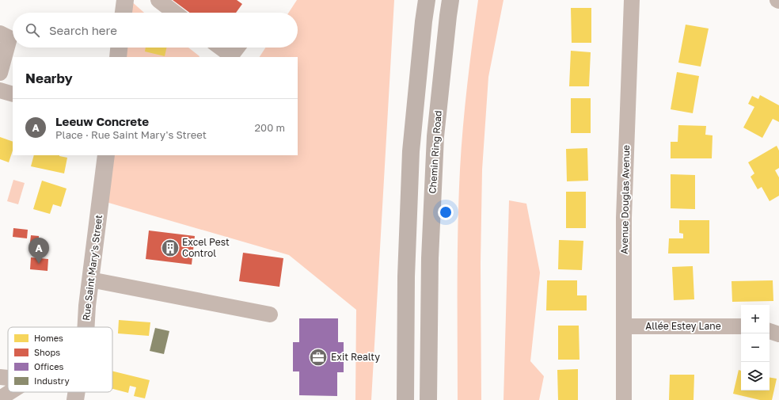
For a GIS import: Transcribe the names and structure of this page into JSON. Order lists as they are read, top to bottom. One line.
{"streets":{"highway":["Chemin Ring Road"],"main road":["Rue Saint Mary's Street"],"street":["Avenue Douglas Avenue","Allée Estey Lane"]},"crossings":[["Avenue Douglas Avenue","Allée Estey Lane"]],"places":{"building":["Excel Pest Control"],"office":["Exit Realty"]},"legend":["Homes","Shops","Offices","Industry"],"page":{"search":"Search here","heading":"Nearby","list":[{"mark":"A","name":"Leeuw Concrete","note":"Place · Rue Saint Mary's Street","value":"200 m"}],"pins":"A","map_buttons":["+","−"]}}
